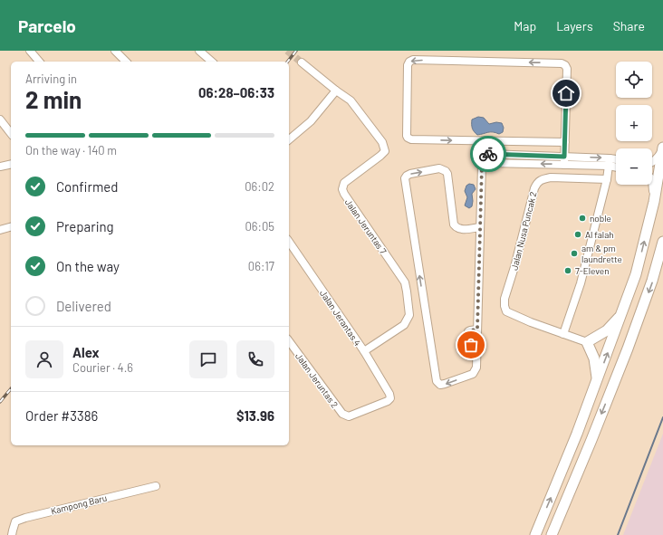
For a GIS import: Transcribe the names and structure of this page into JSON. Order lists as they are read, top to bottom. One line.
{"streets":{"street":["Jalan Jeruntas 7","Jalan Nusa Puncak 2","Jalan Jerantas 4","Jalan Jeruntas 2","Kampong Baru"]},"crossings":[["Jalan Jeruntas 7","Jalan Jerantas 4"],["Jalan Jerantas 4","Jalan Jeruntas 2"]],"places":["noble","Al falah","am & pm laundrette","7-Eleven"],"page":{"header":"Parcelo","nav":["Map","Layers","Share"],"map_buttons":["+","−"],"heading":["2 min","Arriving in","06:28–06:33"],"panel":["Alex","Courier · 4.6","Order #3386","$13.96"],"bar":"On the way · 140 m","list":[["Confirmed","06:02"],["Preparing","06:05"],["On the way","06:17"],"Delivered"]}}
